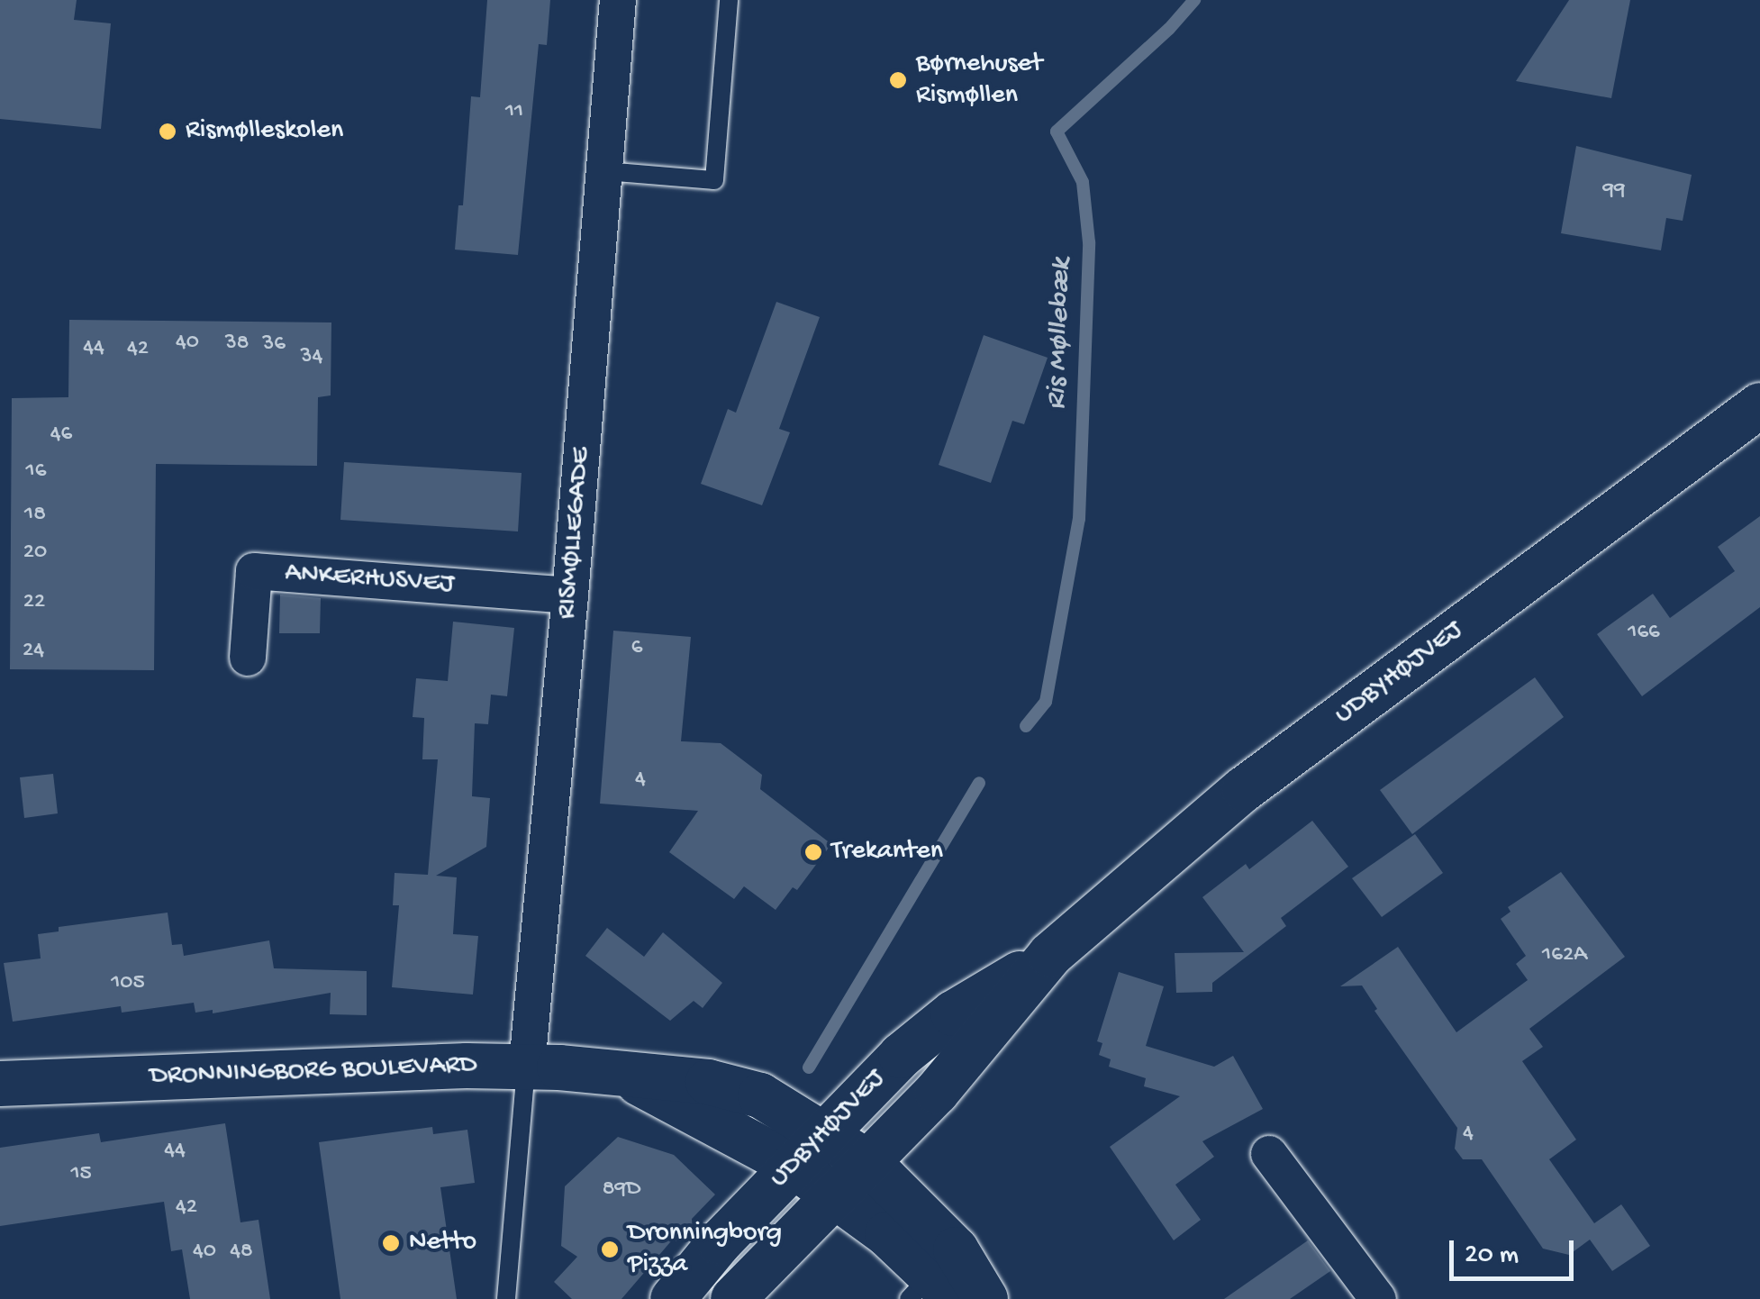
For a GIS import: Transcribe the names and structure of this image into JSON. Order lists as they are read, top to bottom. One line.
{"streets":{"street":["RISMØLLEGADE","ANKERHUSVEJ","UDBYHØJVEJ","DRONNINGBORG BOULEVARD"]},"crossings":[["RISMØLLEGADE","ANKERHUSVEJ"],["RISMØLLEGADE","DRONNINGBORG BOULEVARD"],["UDBYHØJVEJ","DRONNINGBORG BOULEVARD"]],"water":["Ris Møllebæk"],"places":["Børnehuset Rismøllen","Rismølleskolen","Trekanten","Netto","Dronningborg Pizza"],"house_numbers":["11","99","40","38","36","44","42","34","46","16","18","20","22","166","6","24","4","162A","105","4","44","15","89D","42","40","48"],"scale_bar":"20 m"}
